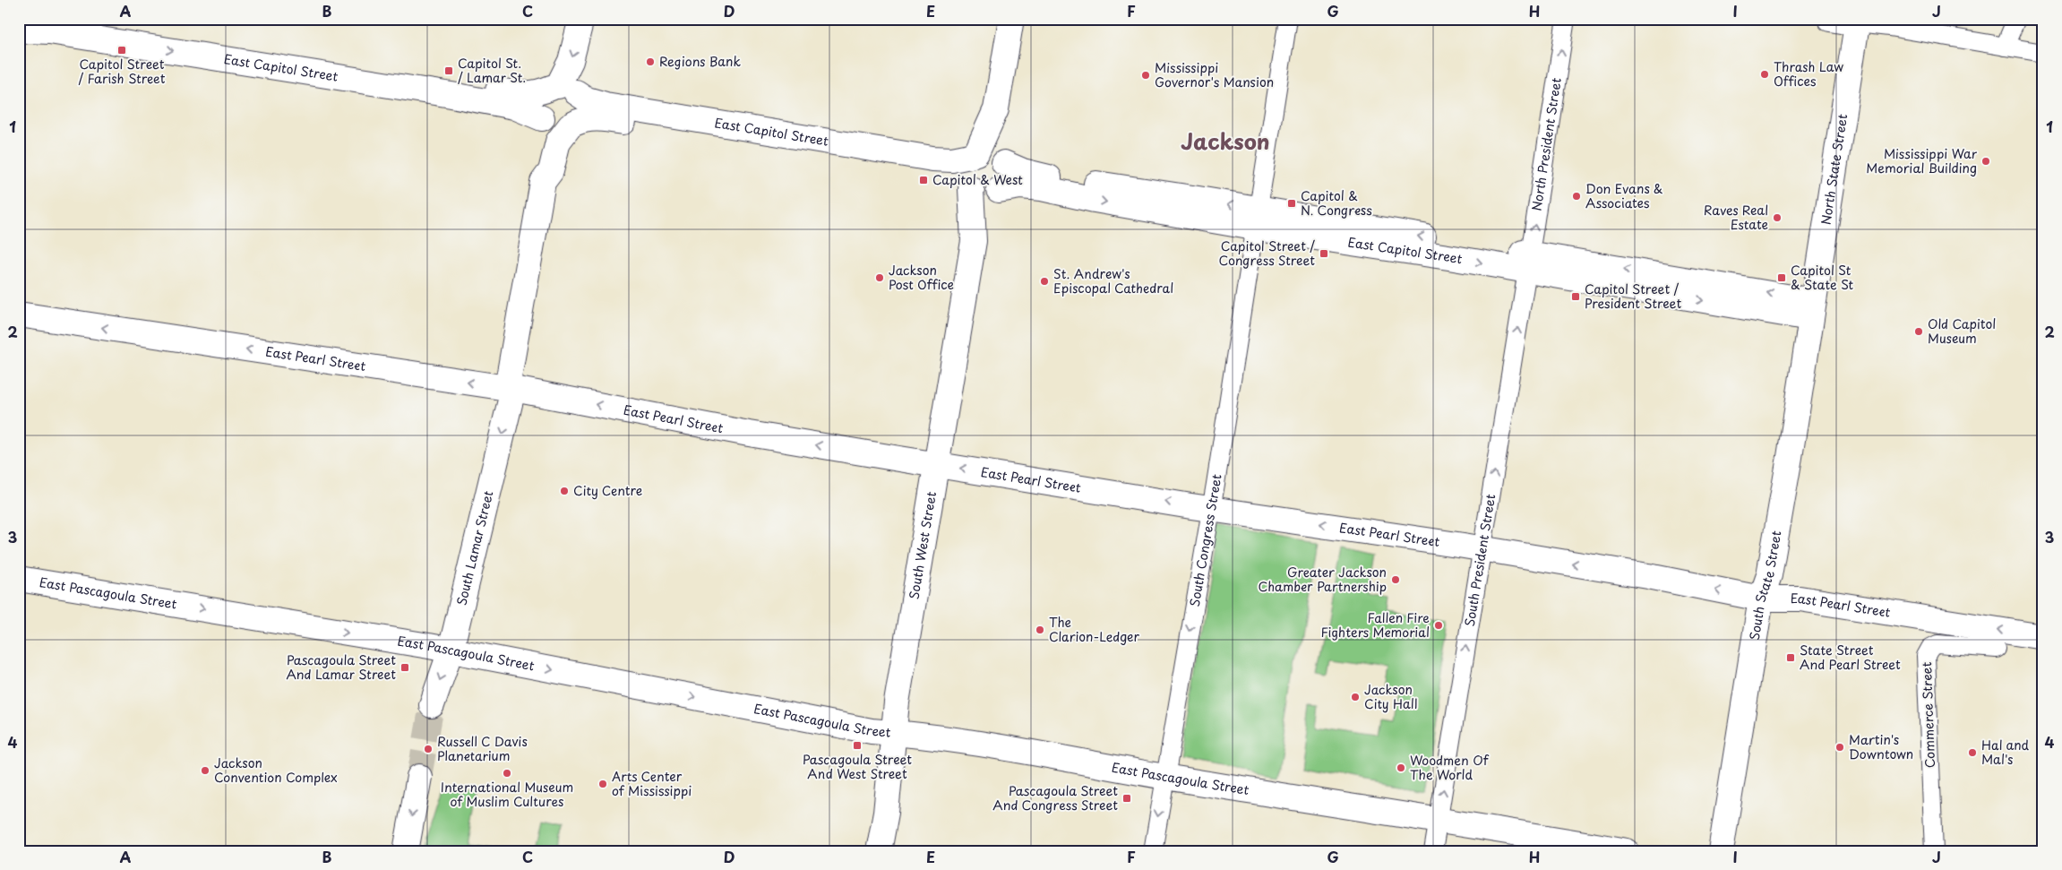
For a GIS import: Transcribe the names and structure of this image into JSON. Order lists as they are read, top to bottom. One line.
{"streets":{"main road":["East Capitol Street","North State Street","East Pearl Street","South West Street","South Lamar Street","South State Street","East Pascagoula Street"],"street":["North President Street","South Congress Street","South President Street","Commerce Street"]},"crossings":[["East Capitol Street","North President Street"],["East Capitol Street","North State Street"],["East Capitol Street","South Congress Street"],["East Capitol Street","South West Street"],["East Capitol Street","South Lamar Street"],["East Capitol Street","South President Street"],["East Capitol Street","South State Street"],["North President Street","South President Street"],["North State Street","South State Street"],["East Pearl Street","South Congress Street"],["East Pearl Street","South West Street"],["East Pearl Street","South Lamar Street"],["East Pearl Street","South President Street"],["East Pearl Street","South State Street"],["South Congress Street","East Pascagoula Street"],["South West Street","East Pascagoula Street"],["South Lamar Street","East Pascagoula Street"],["South President Street","East Pascagoula Street"]],"one_way":["North President Street","East Pearl Street","South Congress Street","South Lamar Street","South President Street","East Pascagoula Street"],"districts":["Jackson"],"places":{"transit":["Capitol Street / Farish Street","Capitol St. / Lamar St.","Capitol & West","Capitol & N. Congress","Capitol Street / Congress Street","Capitol St & State St","Capitol Street / President Street","State Street And Pearl Street","Pascagoula Street And Lamar Street","Pascagoula Street And West Street","Pascagoula Street And Congress Street"],"other":["Regions Bank","Thrash Law Offices","Mississippi Governor's Mansion","Mississippi War Memorial Building","Don Evans & Associates","Raves Real Estate","Jackson Post Office","St. Andrew's Episcopal Cathedral","Old Capitol Museum","City Centre","Greater Jackson Chamber Partnership","Fallen Fire Fighters Memorial","The Clarion-Ledger","Jackson City Hall","Martin's Downtown","Russell C Davis Planetarium","Hal and Mal's","Woodmen Of The World","Jackson Convention Complex","International Museum of Muslim Cultures","Arts Center of Mississippi"]},"grid":{"columns":["A","B","C","D","E","F","G","H","I","J"],"rows":["1","2","3","4"]}}
